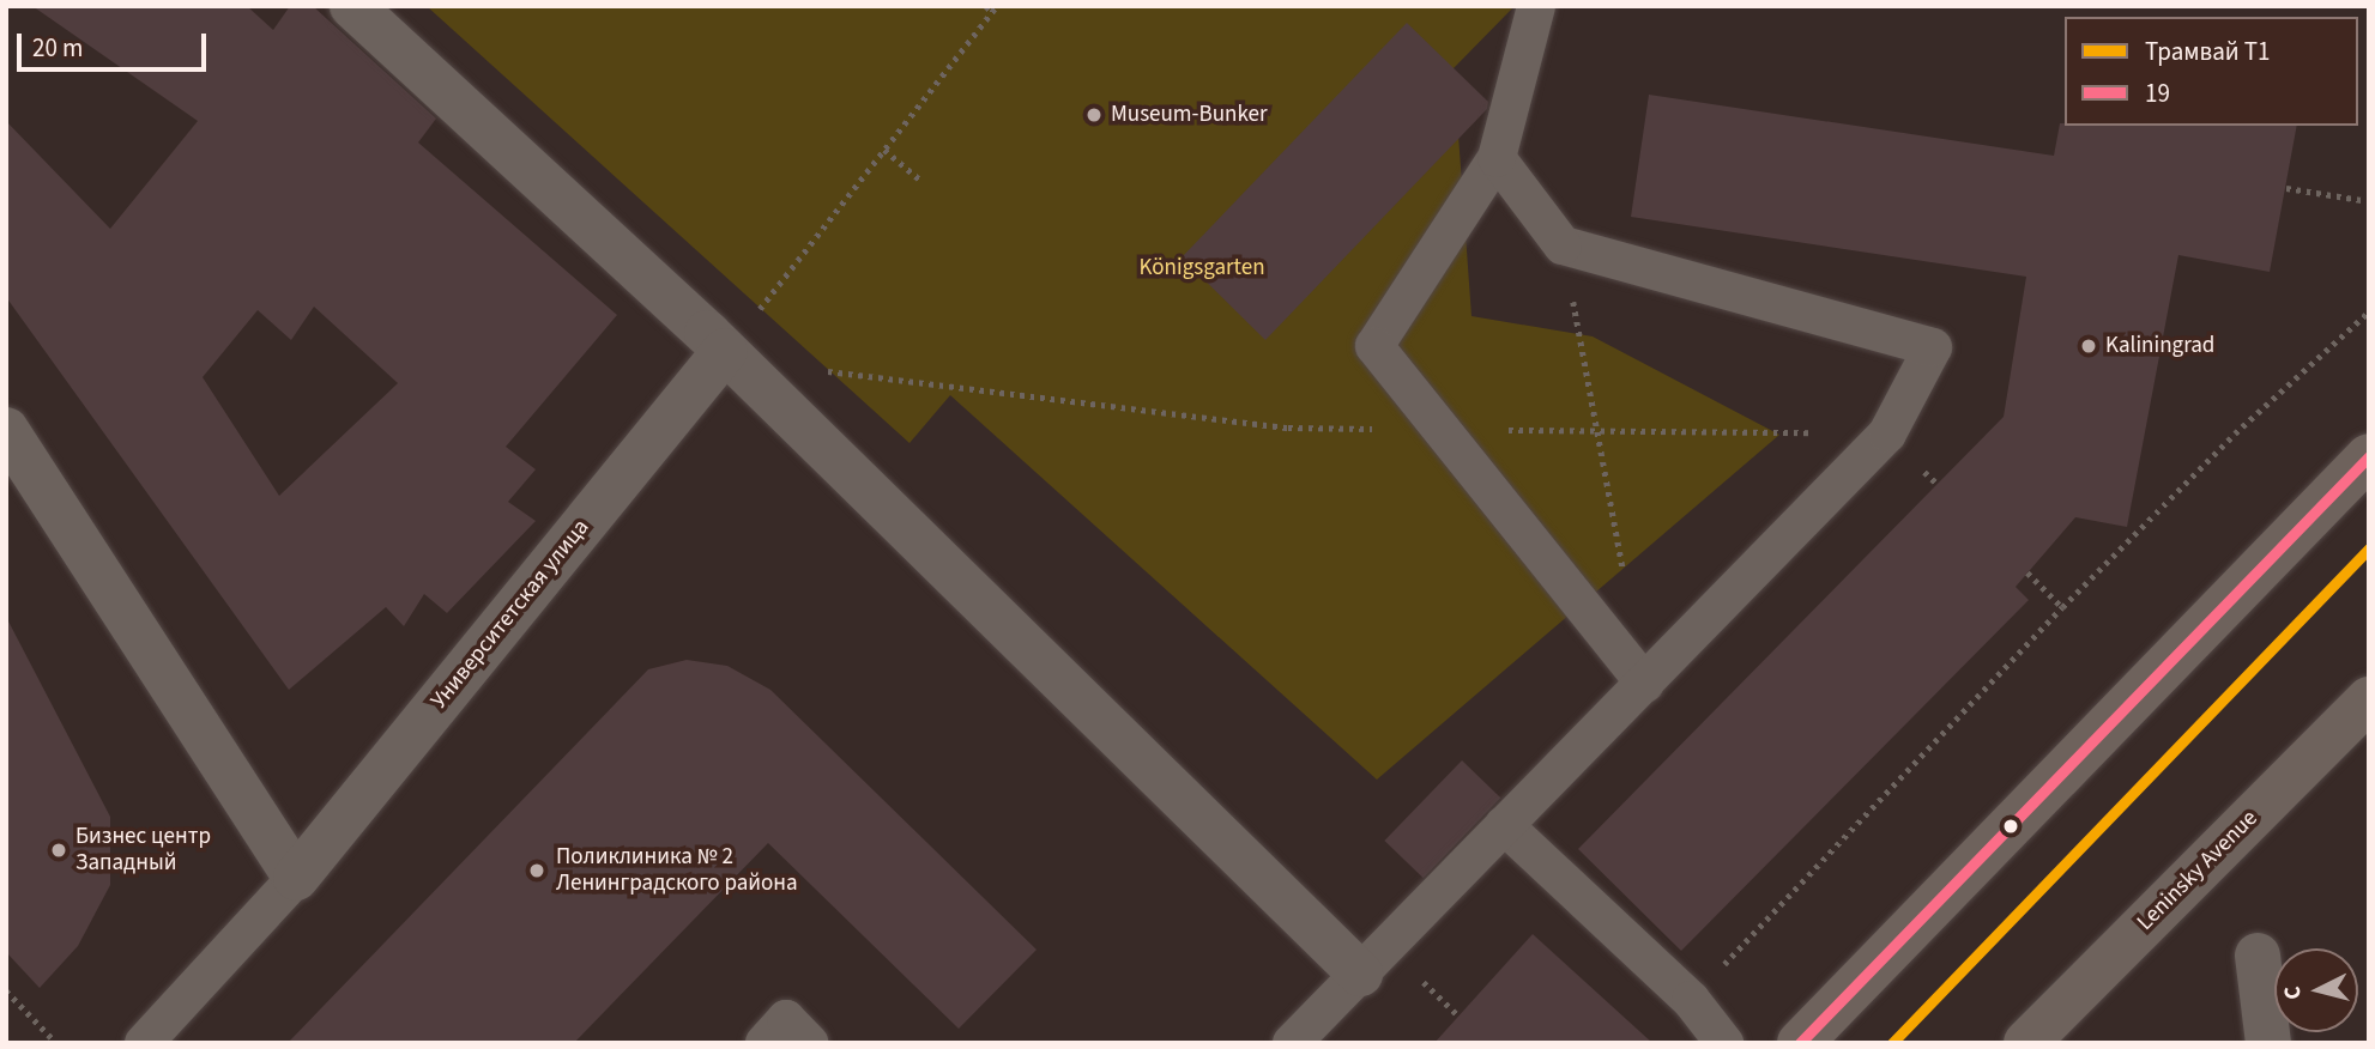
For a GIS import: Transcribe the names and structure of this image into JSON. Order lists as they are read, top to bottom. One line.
{"streets":{"main road":["Leninsky Avenue"],"street":["Университетская улица"]},"parks":["Königsgarten"],"places":["Museum-Bunker","Kaliningrad","Бизнес центр Западный","Поликлиника № 2 Ленинградского района"],"lines":["transit line 19","tram line T1"],"legend":["Трамвай T1","19"],"scale_bar":"20 m","north":"left"}
